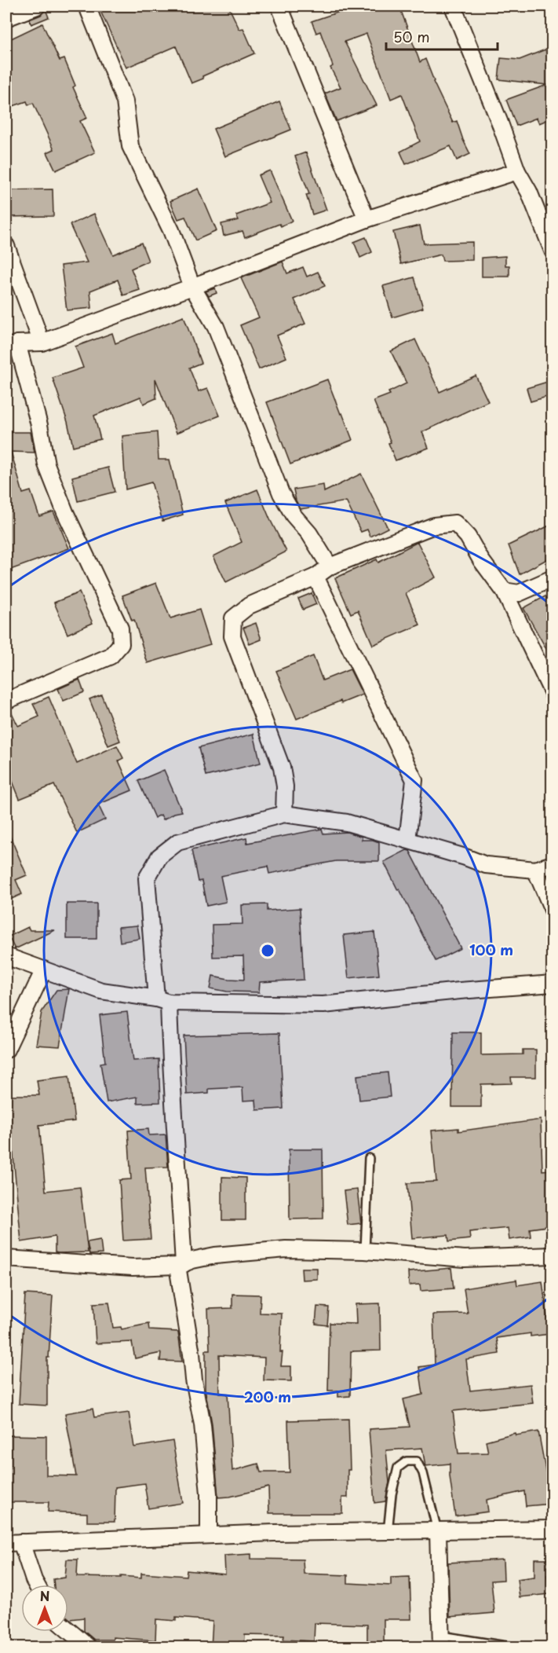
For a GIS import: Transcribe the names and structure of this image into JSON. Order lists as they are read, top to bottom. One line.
{"scale_bar":"50 m","north":"top","rings":["100 m","200 m"]}
